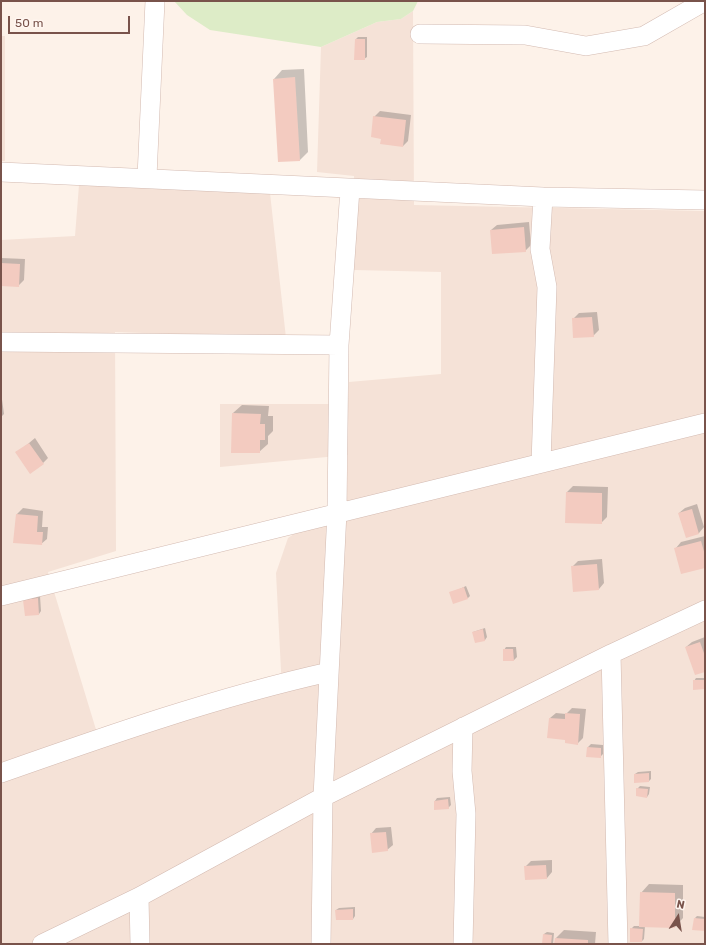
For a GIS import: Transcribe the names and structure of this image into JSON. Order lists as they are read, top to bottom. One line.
{"scale_bar":"50 m","north":"top"}
